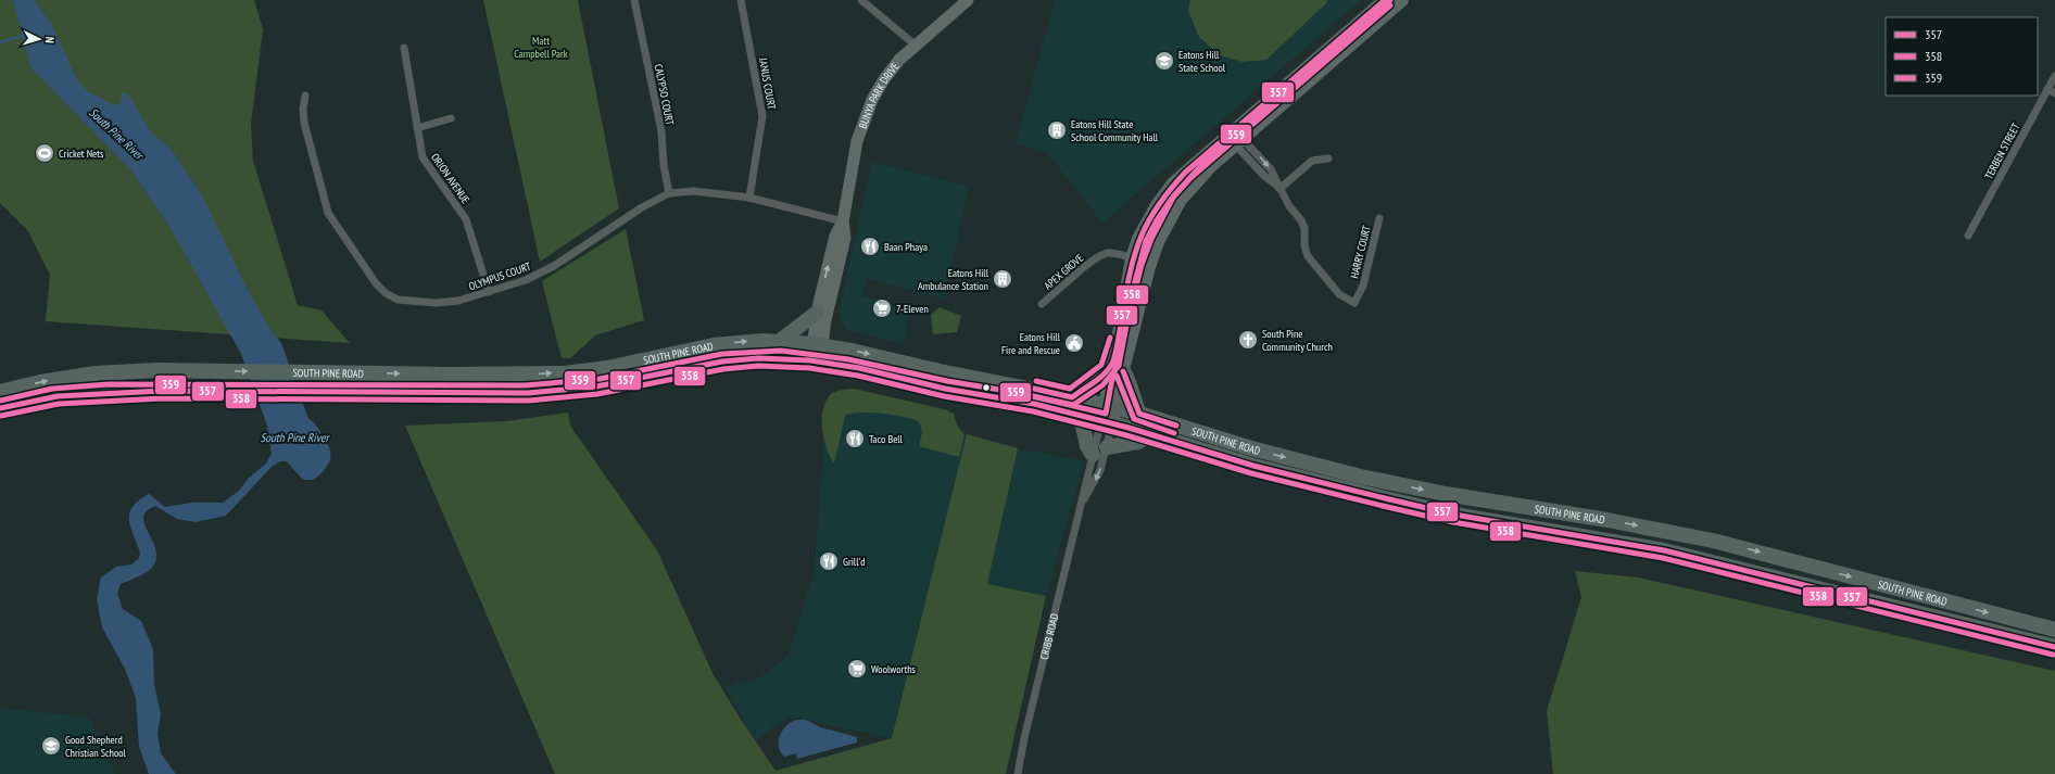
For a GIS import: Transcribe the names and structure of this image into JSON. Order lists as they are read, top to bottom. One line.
{"streets":{"highway":["SOUTH PINE ROAD"],"main road":["CRIBB ROAD"],"street":["JANUS COURT","CALYPSO COURT","BUNYA PARK DRIVE","TERBEN STREET","ORION AVENUE","HARRY COURT","APEX GROVE","OLYMPUS COURT"]},"crossings":[["JANUS COURT","OLYMPUS COURT"],["CALYPSO COURT","OLYMPUS COURT"],["BUNYA PARK DRIVE","OLYMPUS COURT"],["BUNYA PARK DRIVE","SOUTH PINE ROAD"],["ORION AVENUE","OLYMPUS COURT"],["SOUTH PINE ROAD","CRIBB ROAD"]],"water":["South Pine River"],"parks":["Matt Campbell Park"],"places":{"school or university":["Eatons Hill State School","Good Shepherd Christian School"],"building":["Eatons Hill State School Community Hall","Eatons Hill Ambulance Station"],"sports":["Cricket Nets"],"restaurant":["Baan Phaya","Taco Bell","Grill'd"],"supermarket":["7-Eleven","Woolworths"],"church":["South Pine Community Church"],"public building":["Eatons Hill Fire and Rescue"]},"lines":["transit line 357","transit line 359","transit line 358"],"legend":["357","358","359"],"north":"right"}
